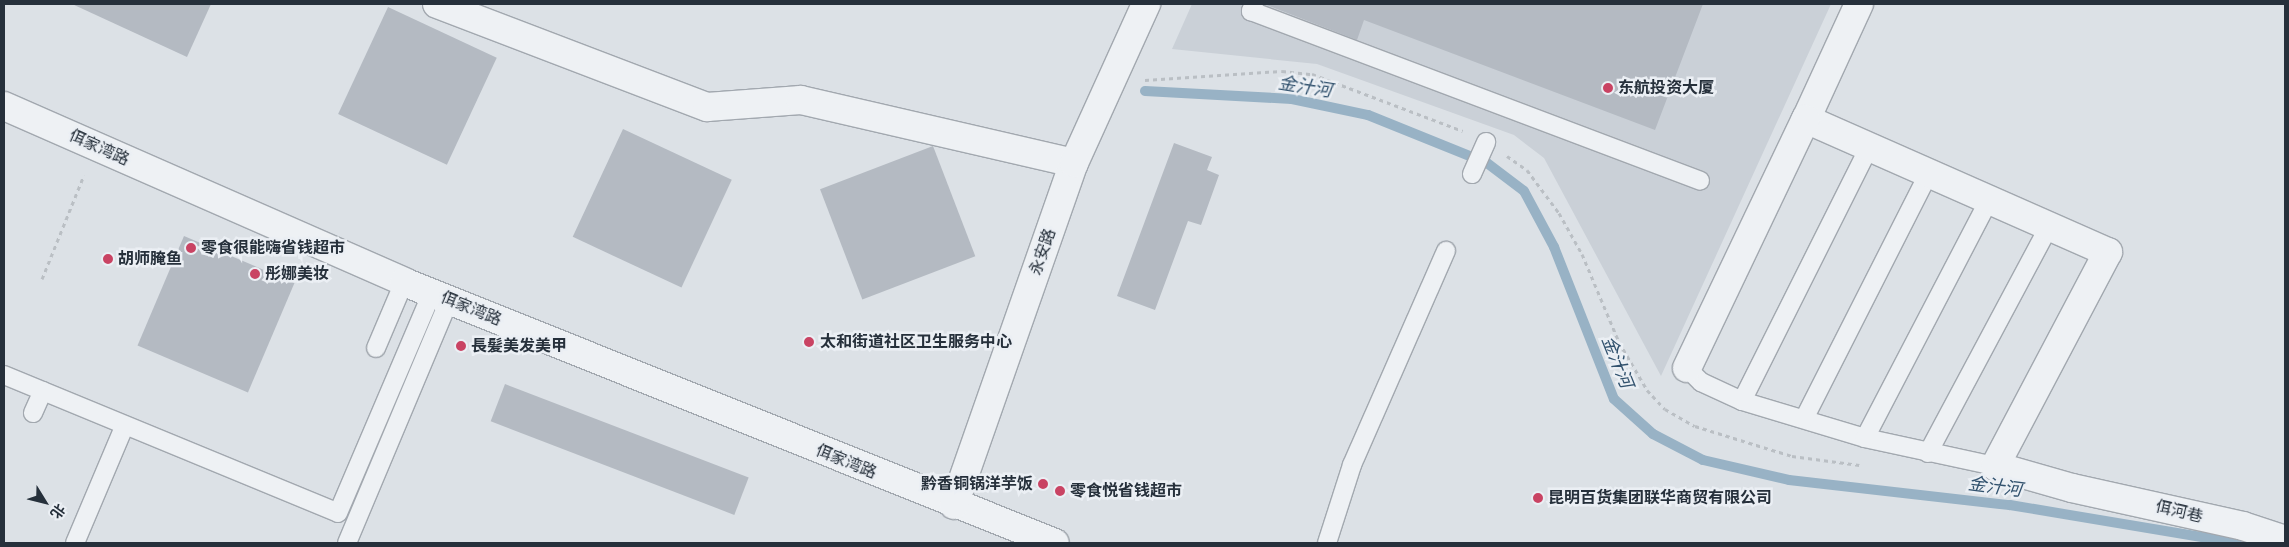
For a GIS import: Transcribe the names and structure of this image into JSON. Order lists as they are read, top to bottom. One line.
{"streets":{"street":["佴家湾路","永安路","佴河巷"]},"crossings":[["佴家湾路","永安路"]],"water":["金汁河"],"places":["东航投资大厦","零食很能嗨省钱超市","胡师腌鱼","彤娜美妆","太和街道社区卫生服务中心","長髪美发美甲","黔香铜锅洋芋饭","零食悦省钱超市","昆明百货集团联华商贸有限公司"],"north":"bottom right"}
